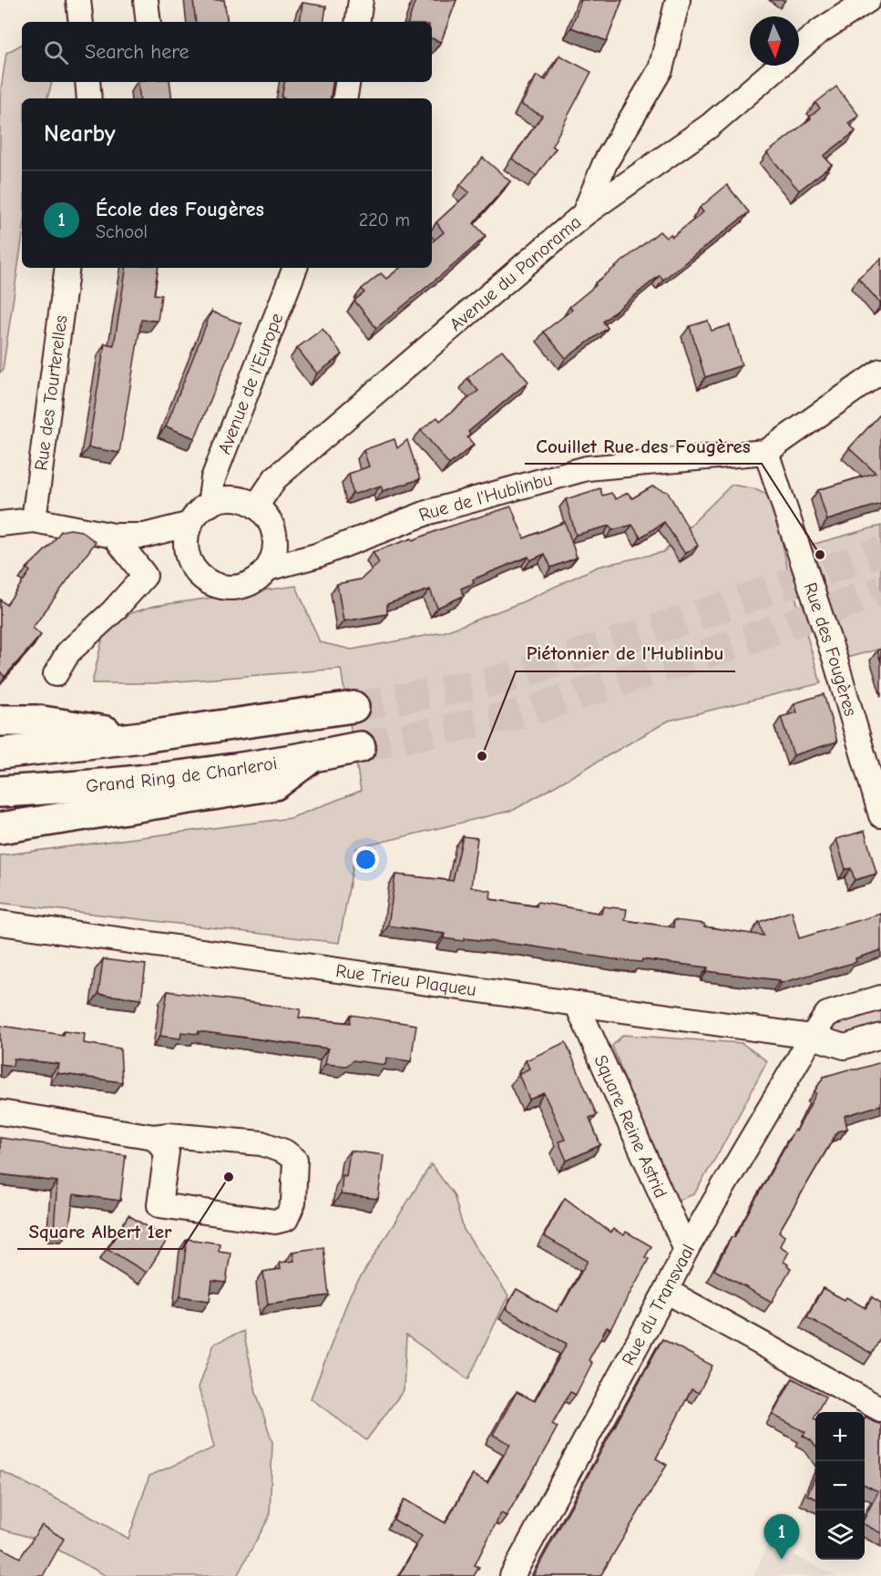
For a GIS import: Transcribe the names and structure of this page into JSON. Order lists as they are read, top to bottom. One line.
{"streets":{"highway":["Grand Ring de Charleroi"],"street":["Avenue du Panorama","Avenue de l'Europe","Rue des Tourterelles","Rue de l'Hublinbu","Rue des Fougères","Rue Trieu Plaqueu","Square Reine Astrid","Rue du Transvaal"]},"crossings":[["Avenue du Panorama","Avenue de l'Europe"],["Avenue du Panorama","Rue de l'Hublinbu"],["Avenue de l'Europe","Rue de l'Hublinbu"],["Rue de l'Hublinbu","Rue des Fougères"],["Rue Trieu Plaqueu","Square Reine Astrid"],["Rue Trieu Plaqueu","Rue du Transvaal"],["Square Reine Astrid","Rue du Transvaal"]],"places":["Couillet Rue des Fougères","Piétonnier de l'Hublinbu","Square Albert 1er"],"north":"bottom","page":{"search":"Search here","heading":"Nearby","list":[{"mark":"1","name":"École des Fougères","note":"School","value":"220 m"}],"map_buttons":["+","−"],"pins":"1"}}
